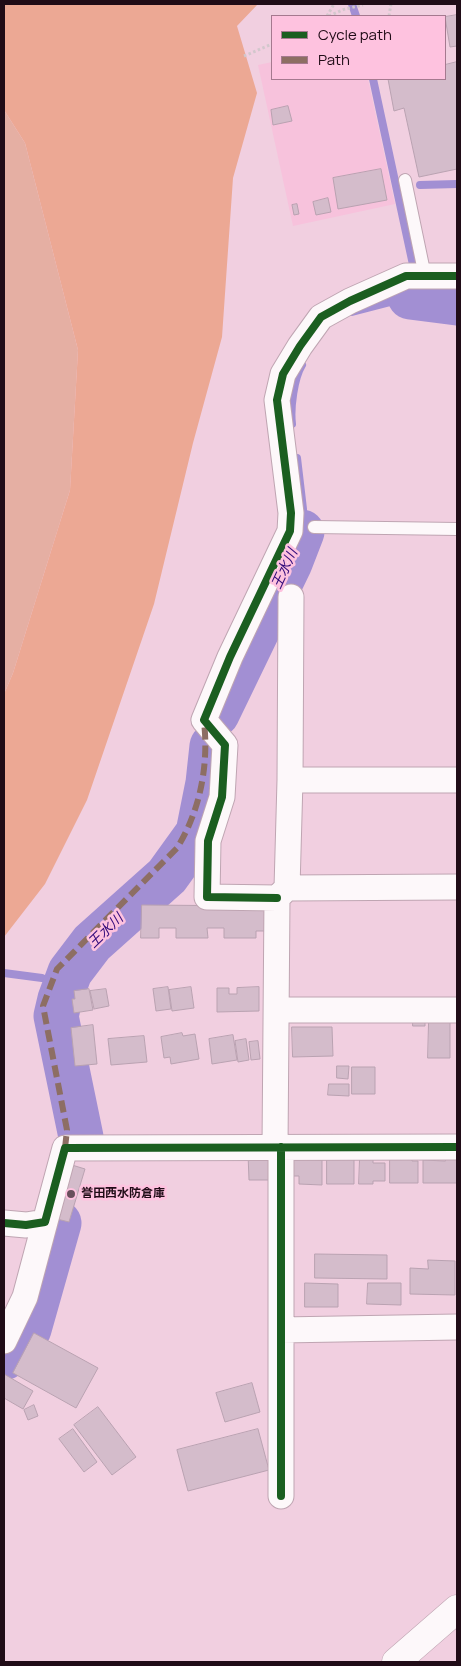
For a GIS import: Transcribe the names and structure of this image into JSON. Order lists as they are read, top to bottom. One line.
{"water":["王水川"],"places":["誉田西水防倉庫"],"legend":["Cycle path","Path"]}
